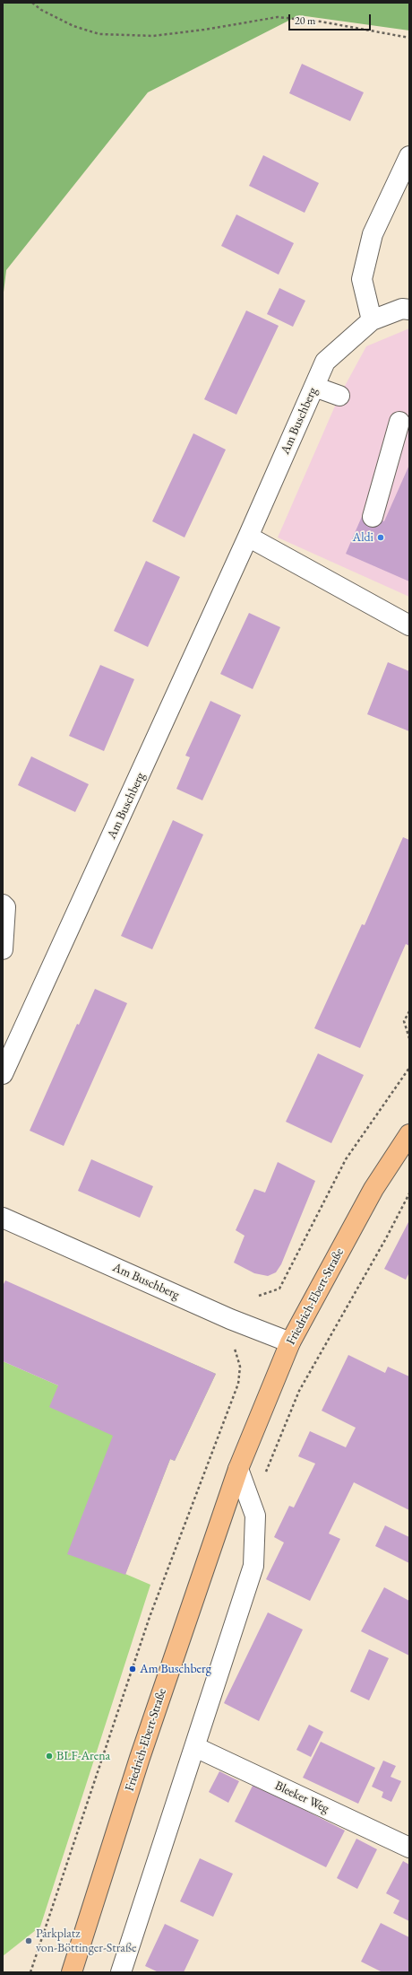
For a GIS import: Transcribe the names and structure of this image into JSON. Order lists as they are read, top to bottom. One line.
{"streets":{"main road":["Friedrich-Ebert-Straße"],"street":["Am Buschberg","Bleeker Weg"]},"crossings":[["Am Buschberg","Friedrich-Ebert-Straße"]],"places":["Aldi","Am Buschberg","BLF-Arena","Parkplatz von-Böttinger-Straße"],"scale_bar":"20 m"}
